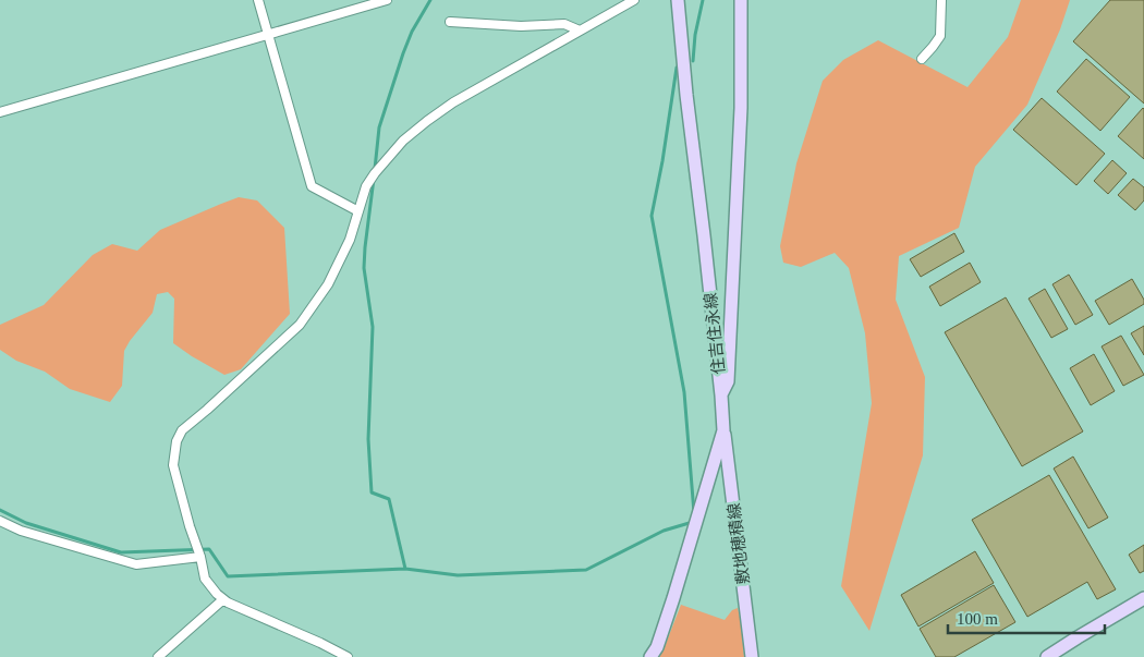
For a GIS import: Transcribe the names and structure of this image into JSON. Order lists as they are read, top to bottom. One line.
{"streets":{"main road":["住吉住永線","敷地穂積線"]},"crossings":[["住吉住永線","敷地穂積線"]],"scale_bar":"100 m"}
